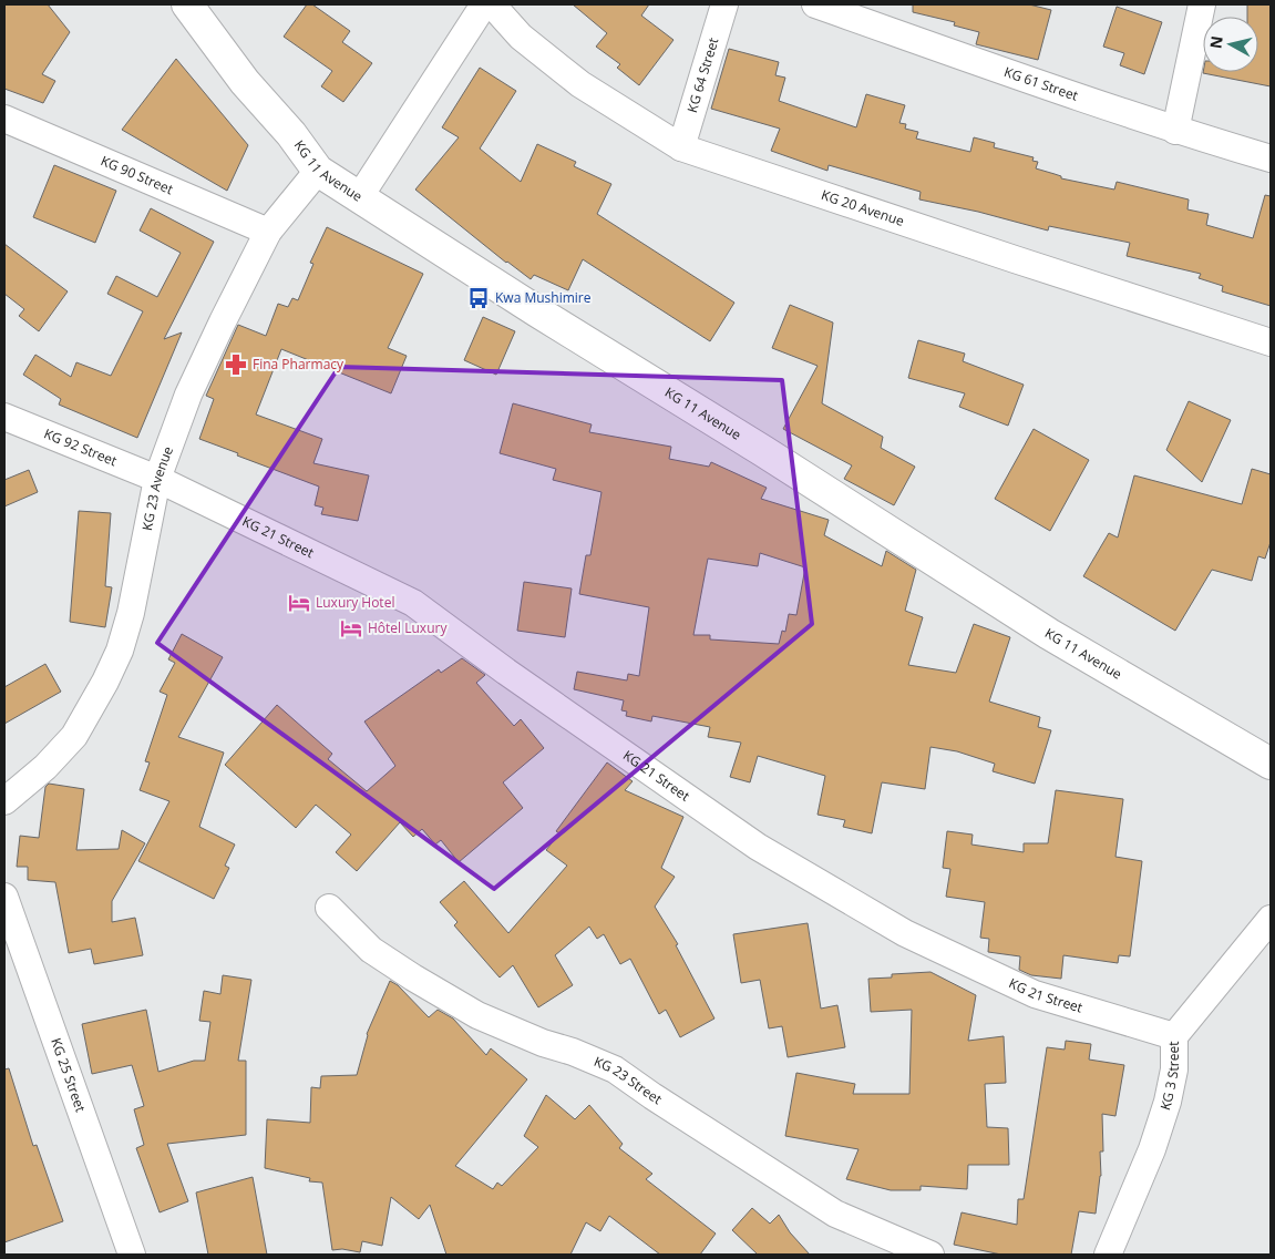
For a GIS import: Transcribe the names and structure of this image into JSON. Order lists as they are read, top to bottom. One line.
{"streets":{"main road":["KG 11 Avenue"],"street":["KG 64 Street","KG 61 Street","KG 90 Street","KG 20 Avenue","KG 92 Street","KG 23 Avenue","KG 21 Street","KG 3 Street","KG 25 Street","KG 23 Street"]},"crossings":[["KG 64 Street","KG 20 Avenue"],["KG 11 Avenue","KG 23 Avenue"],["KG 90 Street","KG 23 Avenue"],["KG 92 Street","KG 23 Avenue"],["KG 92 Street","KG 21 Street"],["KG 23 Avenue","KG 21 Street"],["KG 21 Street","KG 3 Street"]],"places":{"bus stop":["Kwa Mushimire"],"pharmacy":["Fina Pharmacy"],"hotel":["Luxury Hotel","Hôtel Luxury"]},"north":"left"}
